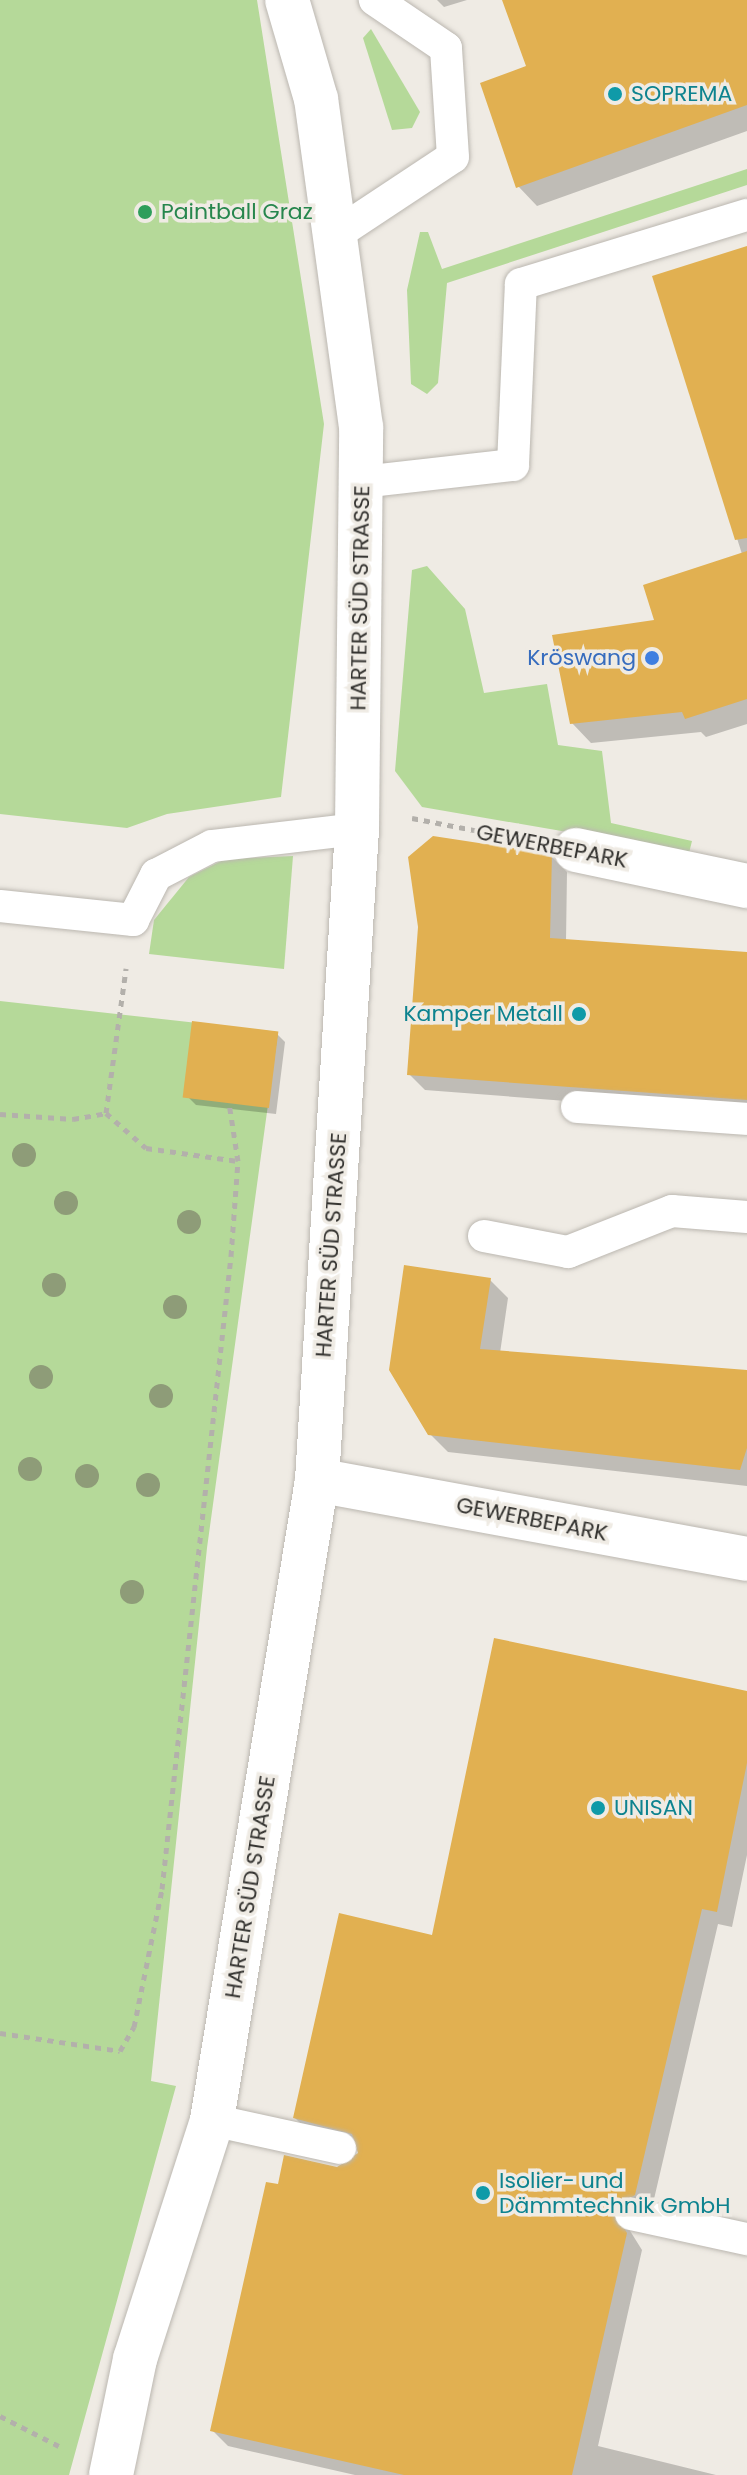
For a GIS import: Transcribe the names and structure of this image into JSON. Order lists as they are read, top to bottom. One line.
{"streets":{"street":["HARTER SÜD STRASSE","GEWERBEPARK"]},"crossings":[["HARTER SÜD STRASSE","GEWERBEPARK"]],"places":["SOPREMA","Paintball Graz","Kröswang","Kamper Metall","UNISAN","Isolier- und Dämmtechnik GmbH"]}
